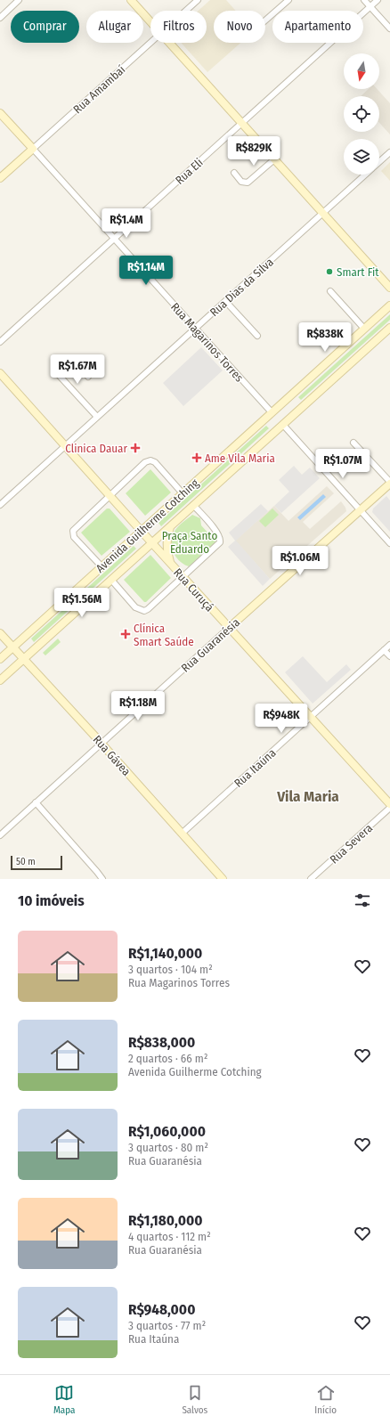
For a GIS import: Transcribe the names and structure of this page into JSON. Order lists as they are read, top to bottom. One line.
{"streets":{"main road":["Rua Amambaí","Rua Magarinos Torres","Avenida Guilherme Cotching","Rua Curuçá","Rua Guaranésia","Rua Gávea"],"street":["Rua Eli","Rua Dias da Silva","Rua Itaúna","Rua Severa"]},"crossings":[["Rua Amambaí","Rua Magarinos Torres"],["Rua Eli","Rua Magarinos Torres"],["Rua Dias da Silva","Rua Magarinos Torres"],["Rua Dias da Silva","Rua Curuçá"],["Rua Magarinos Torres","Avenida Guilherme Cotching"],["Avenida Guilherme Cotching","Rua Curuçá"],["Avenida Guilherme Cotching","Rua Gávea"],["Rua Curuçá","Rua Guaranésia"],["Rua Curuçá","Rua Itaúna"],["Rua Guaranésia","Rua Gávea"],["Rua Gávea","Rua Itaúna"]],"districts":["Vila Maria"],"parks":["Praça Santo Eduardo"],"places":{"other":["Smart Fit"],"health":["Clinica Dauar","Ame Vila Maria","Clínica Smart Saúde"]},"scale_bar":"50 m","north":"bottom","page":{"chip":["Comprar","Alugar","Filtros","Novo","Apartamento"],"price":["R$829K","R$1.4M","R$1.14M","R$838K","R$1.67M","R$1.07M","R$1.06M","R$1.56M","R$1.18M","R$948K"],"scale":"50 m","heading":"10 imóveis","list":[{"name":"R$1,140,000","note":"3 quartos · 104 m² · Rua Magarinos Torres"},{"name":"R$838,000","note":"2 quartos · 66 m² · Avenida Guilherme Cotching"},{"name":"R$1,060,000","note":"3 quartos · 80 m² · Rua Guaranésia"},{"name":"R$1,180,000","note":"4 quartos · 112 m² · Rua Guaranésia"},{"name":"R$948,000","note":"3 quartos · 77 m² · Rua Itaúna"}],"tabs":["Mapa","Salvos","Início"]}}
